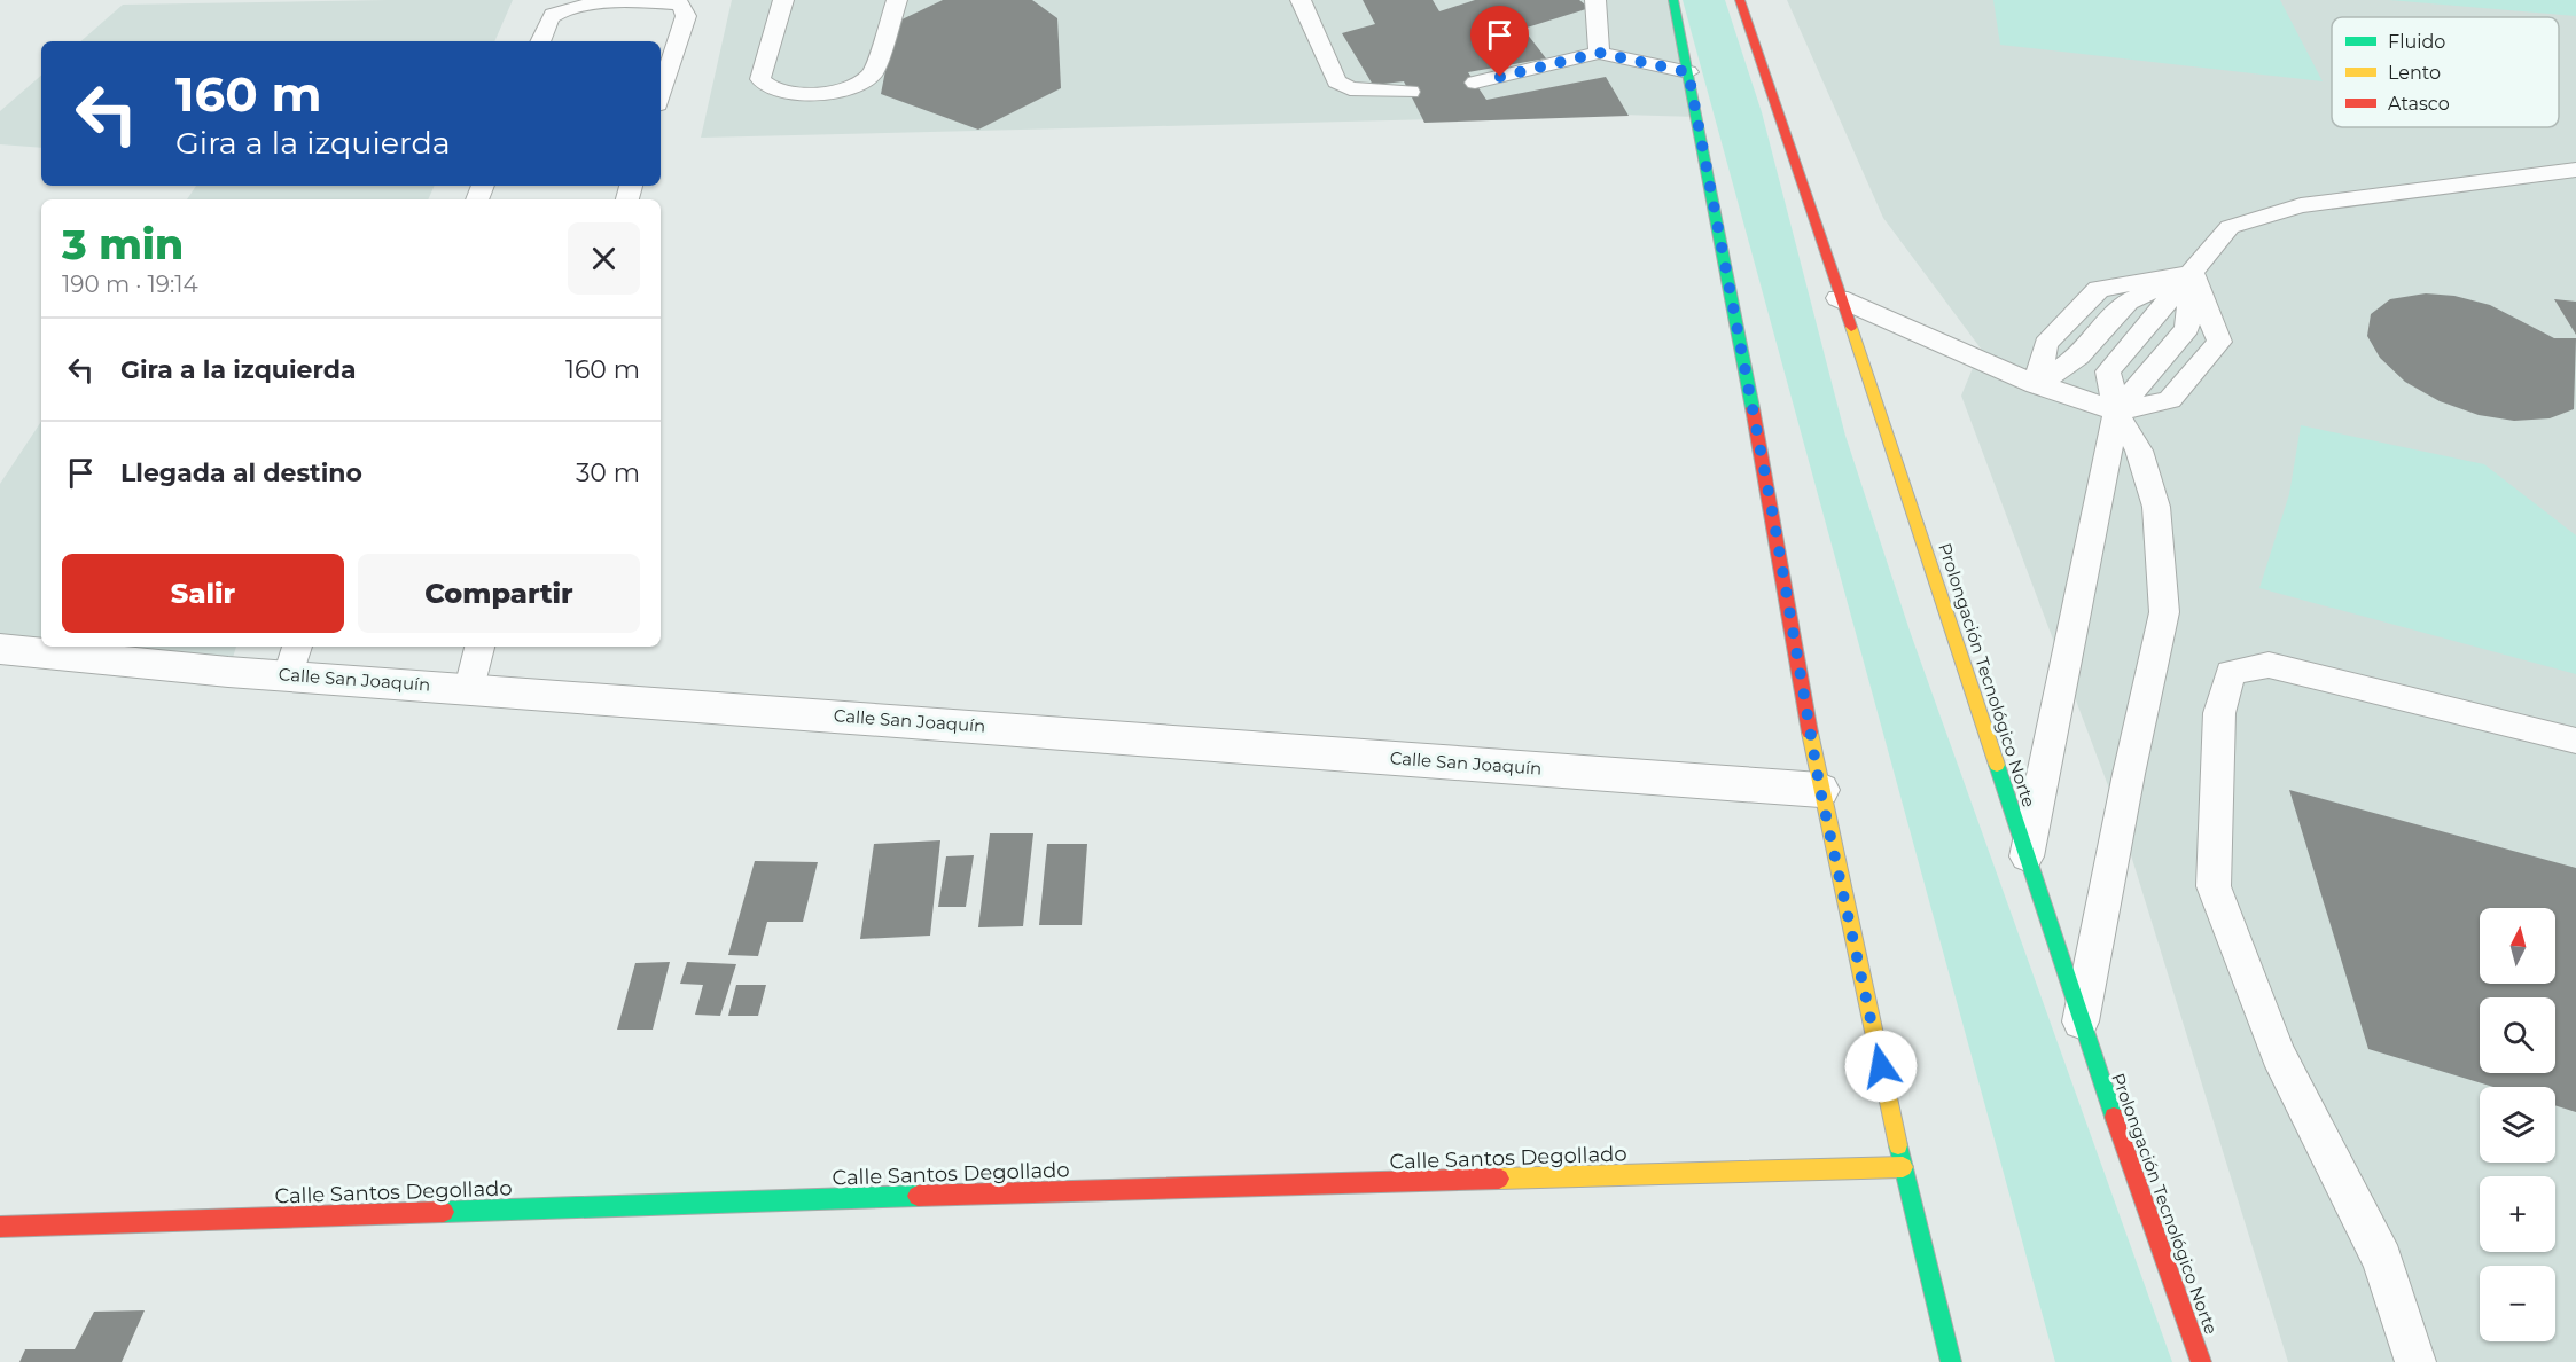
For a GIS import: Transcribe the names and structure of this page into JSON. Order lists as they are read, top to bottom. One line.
{"streets":{"main road":["Prolongación Tecnológico Norte","Calle Santos Degollado"],"street":["Calle San Joaquín"]},"legend":["Fluido","Lento","Atasco"],"north":"top","page":{"turn":["160 m","Gira a la izquierda"],"heading":["3 min","190 m · 19:14"],"list":[{"name":"Gira a la izquierda","value":"160 m"},{"name":"Llegada al destino","value":"30 m"}],"buttons":["Salir","Compartir"],"map_buttons":["+","−"]}}
